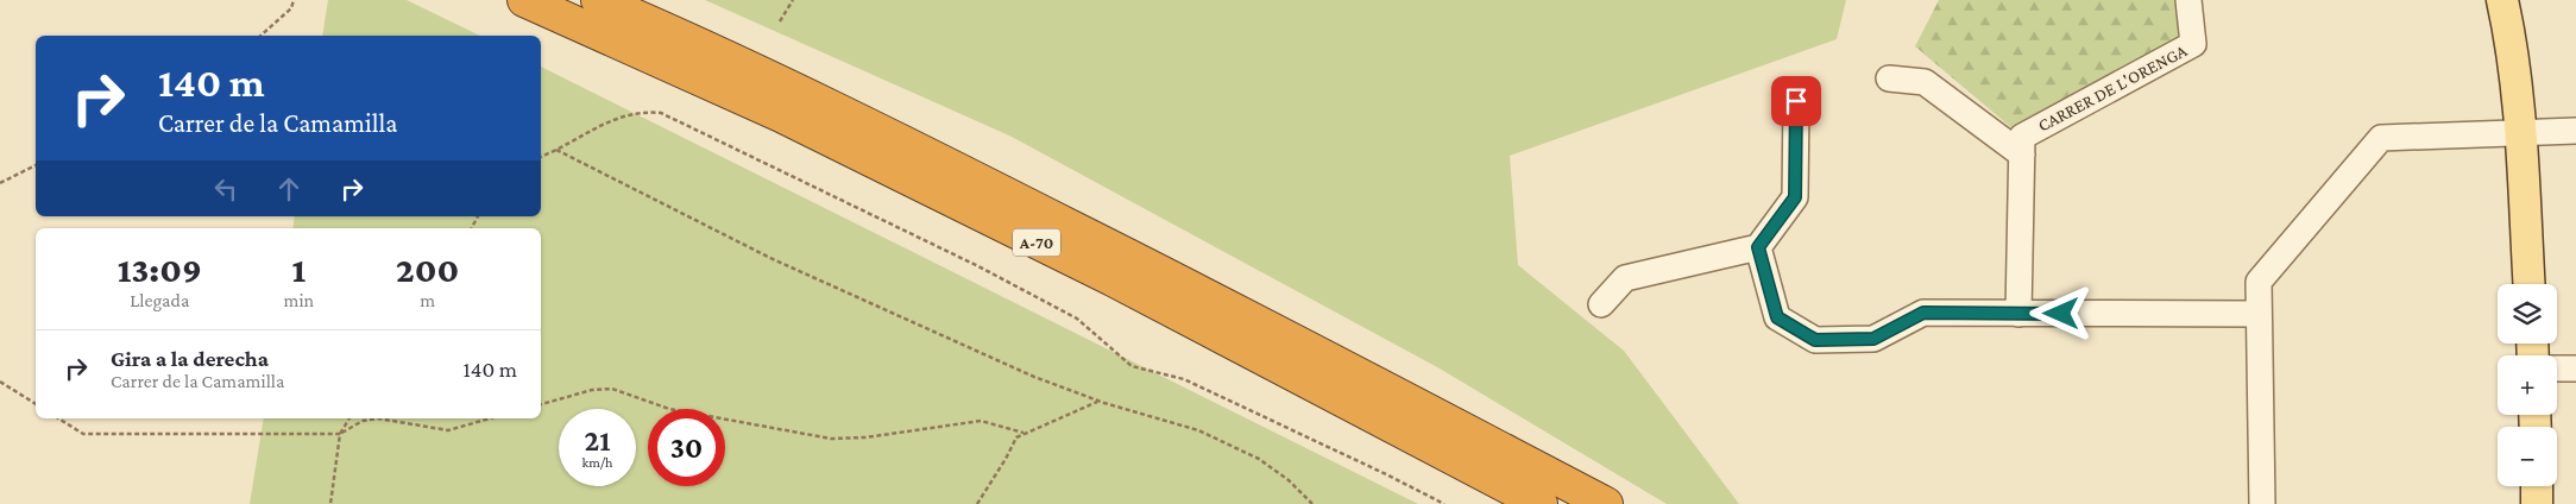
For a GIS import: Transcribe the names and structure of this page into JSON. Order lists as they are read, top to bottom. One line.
{"streets":{"highway":["A-70"],"street":["CARRER DE L'ORENGA"]},"page":{"turn":["140 m","Carrer de la Camamilla"],"eta":["13:09","Llegada","1","min","200","m"],"map_buttons":["+","−"],"list":[{"name":"Gira a la derecha","note":"Carrer de la Camamilla","value":"140 m"}],"speed":"21 km/h","limit":"30"}}
